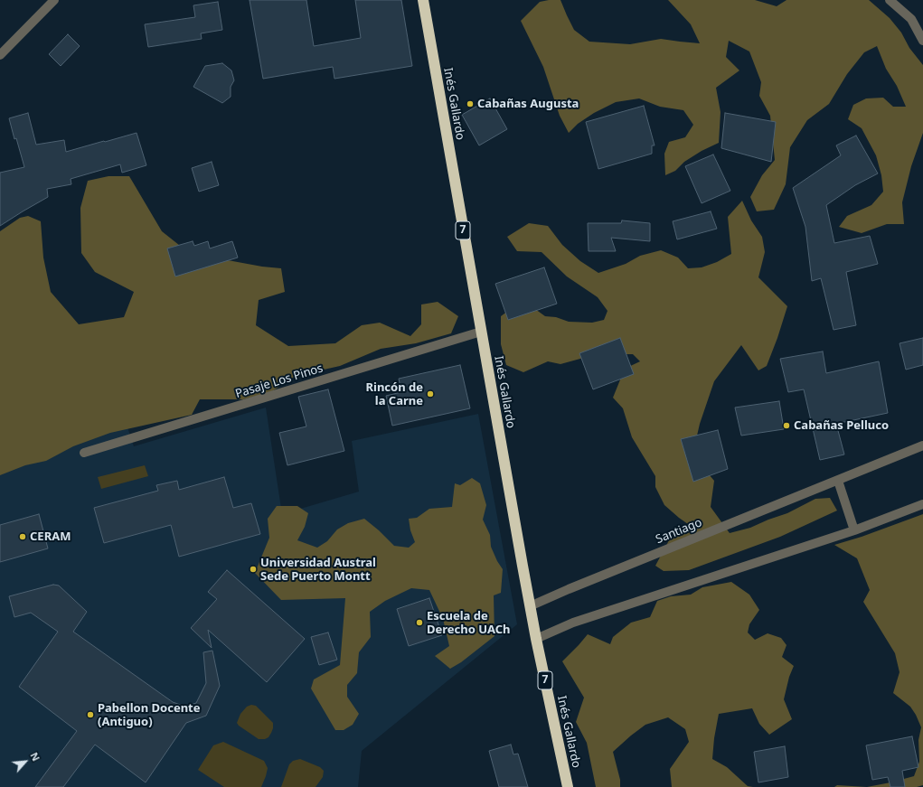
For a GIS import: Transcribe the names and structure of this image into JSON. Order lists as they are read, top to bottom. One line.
{"streets":{"highway":["Inés Gallardo","7"],"street":["Pasaje Los Pinos","Santiago"]},"crossings":[["Inés Gallardo","Pasaje Los Pinos"],["Inés Gallardo","Santiago"]],"places":["Cabañas Augusta","Rincón de la Carne","Cabañas Pelluco","CERAM","Universidad Austral Sede Puerto Montt","Escuela de Derecho UACh","Pabellon Docente (Antiguo)"],"north":"top right"}
